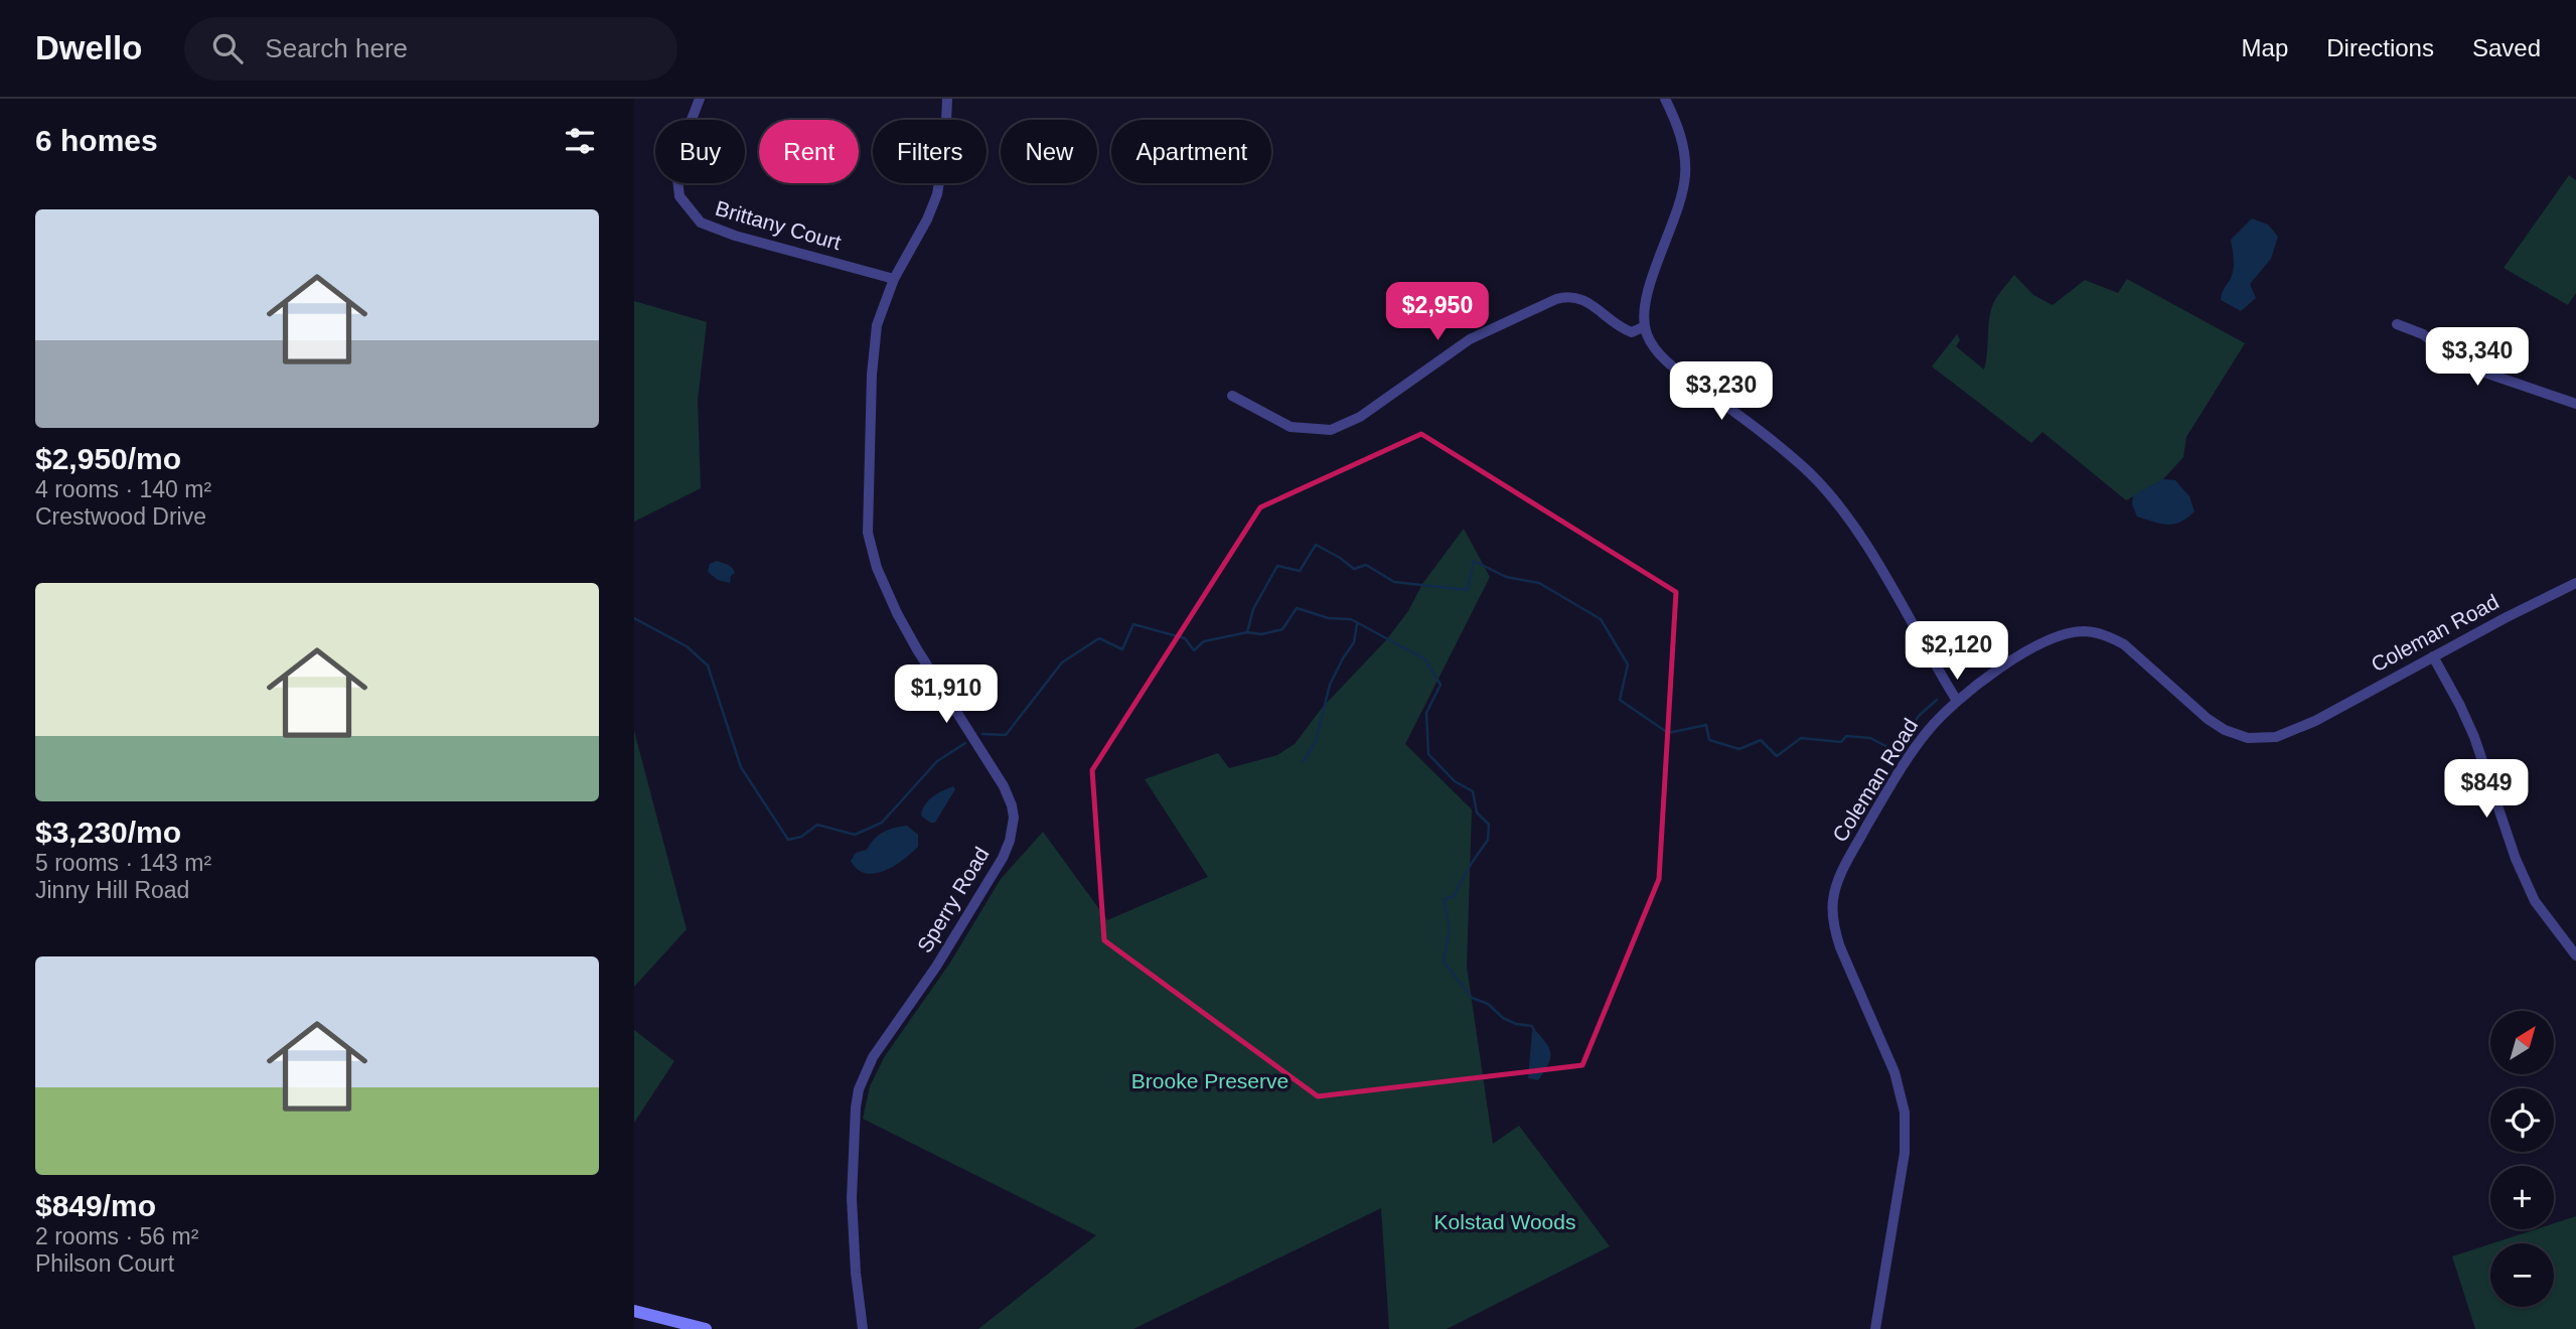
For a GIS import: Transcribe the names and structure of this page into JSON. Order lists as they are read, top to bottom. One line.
{"streets":{"street":["Brittany Court","Coleman Road","Sperry Road"]},"crossings":[["Brittany Court","Sperry Road"]],"parks":["Brooke Preserve","Kolstad Woods"],"north":"top right","page":{"header":"Dwello","search":"Search here","nav":["Map","Directions","Saved"],"heading":"6 homes","chip":["Buy","Rent","Filters","New","Apartment"],"list":[{"name":"$2,950/mo","note":"4 rooms · 140 m² · Crestwood Drive"},{"name":"$3,230/mo","note":"5 rooms · 143 m² · Jinny Hill Road"},{"name":"$849/mo","note":"2 rooms · 56 m² · Philson Court"}],"price":["$2,950","$3,340","$3,230","$2,120","$1,910","$849"],"map_buttons":["+","−"]}}
